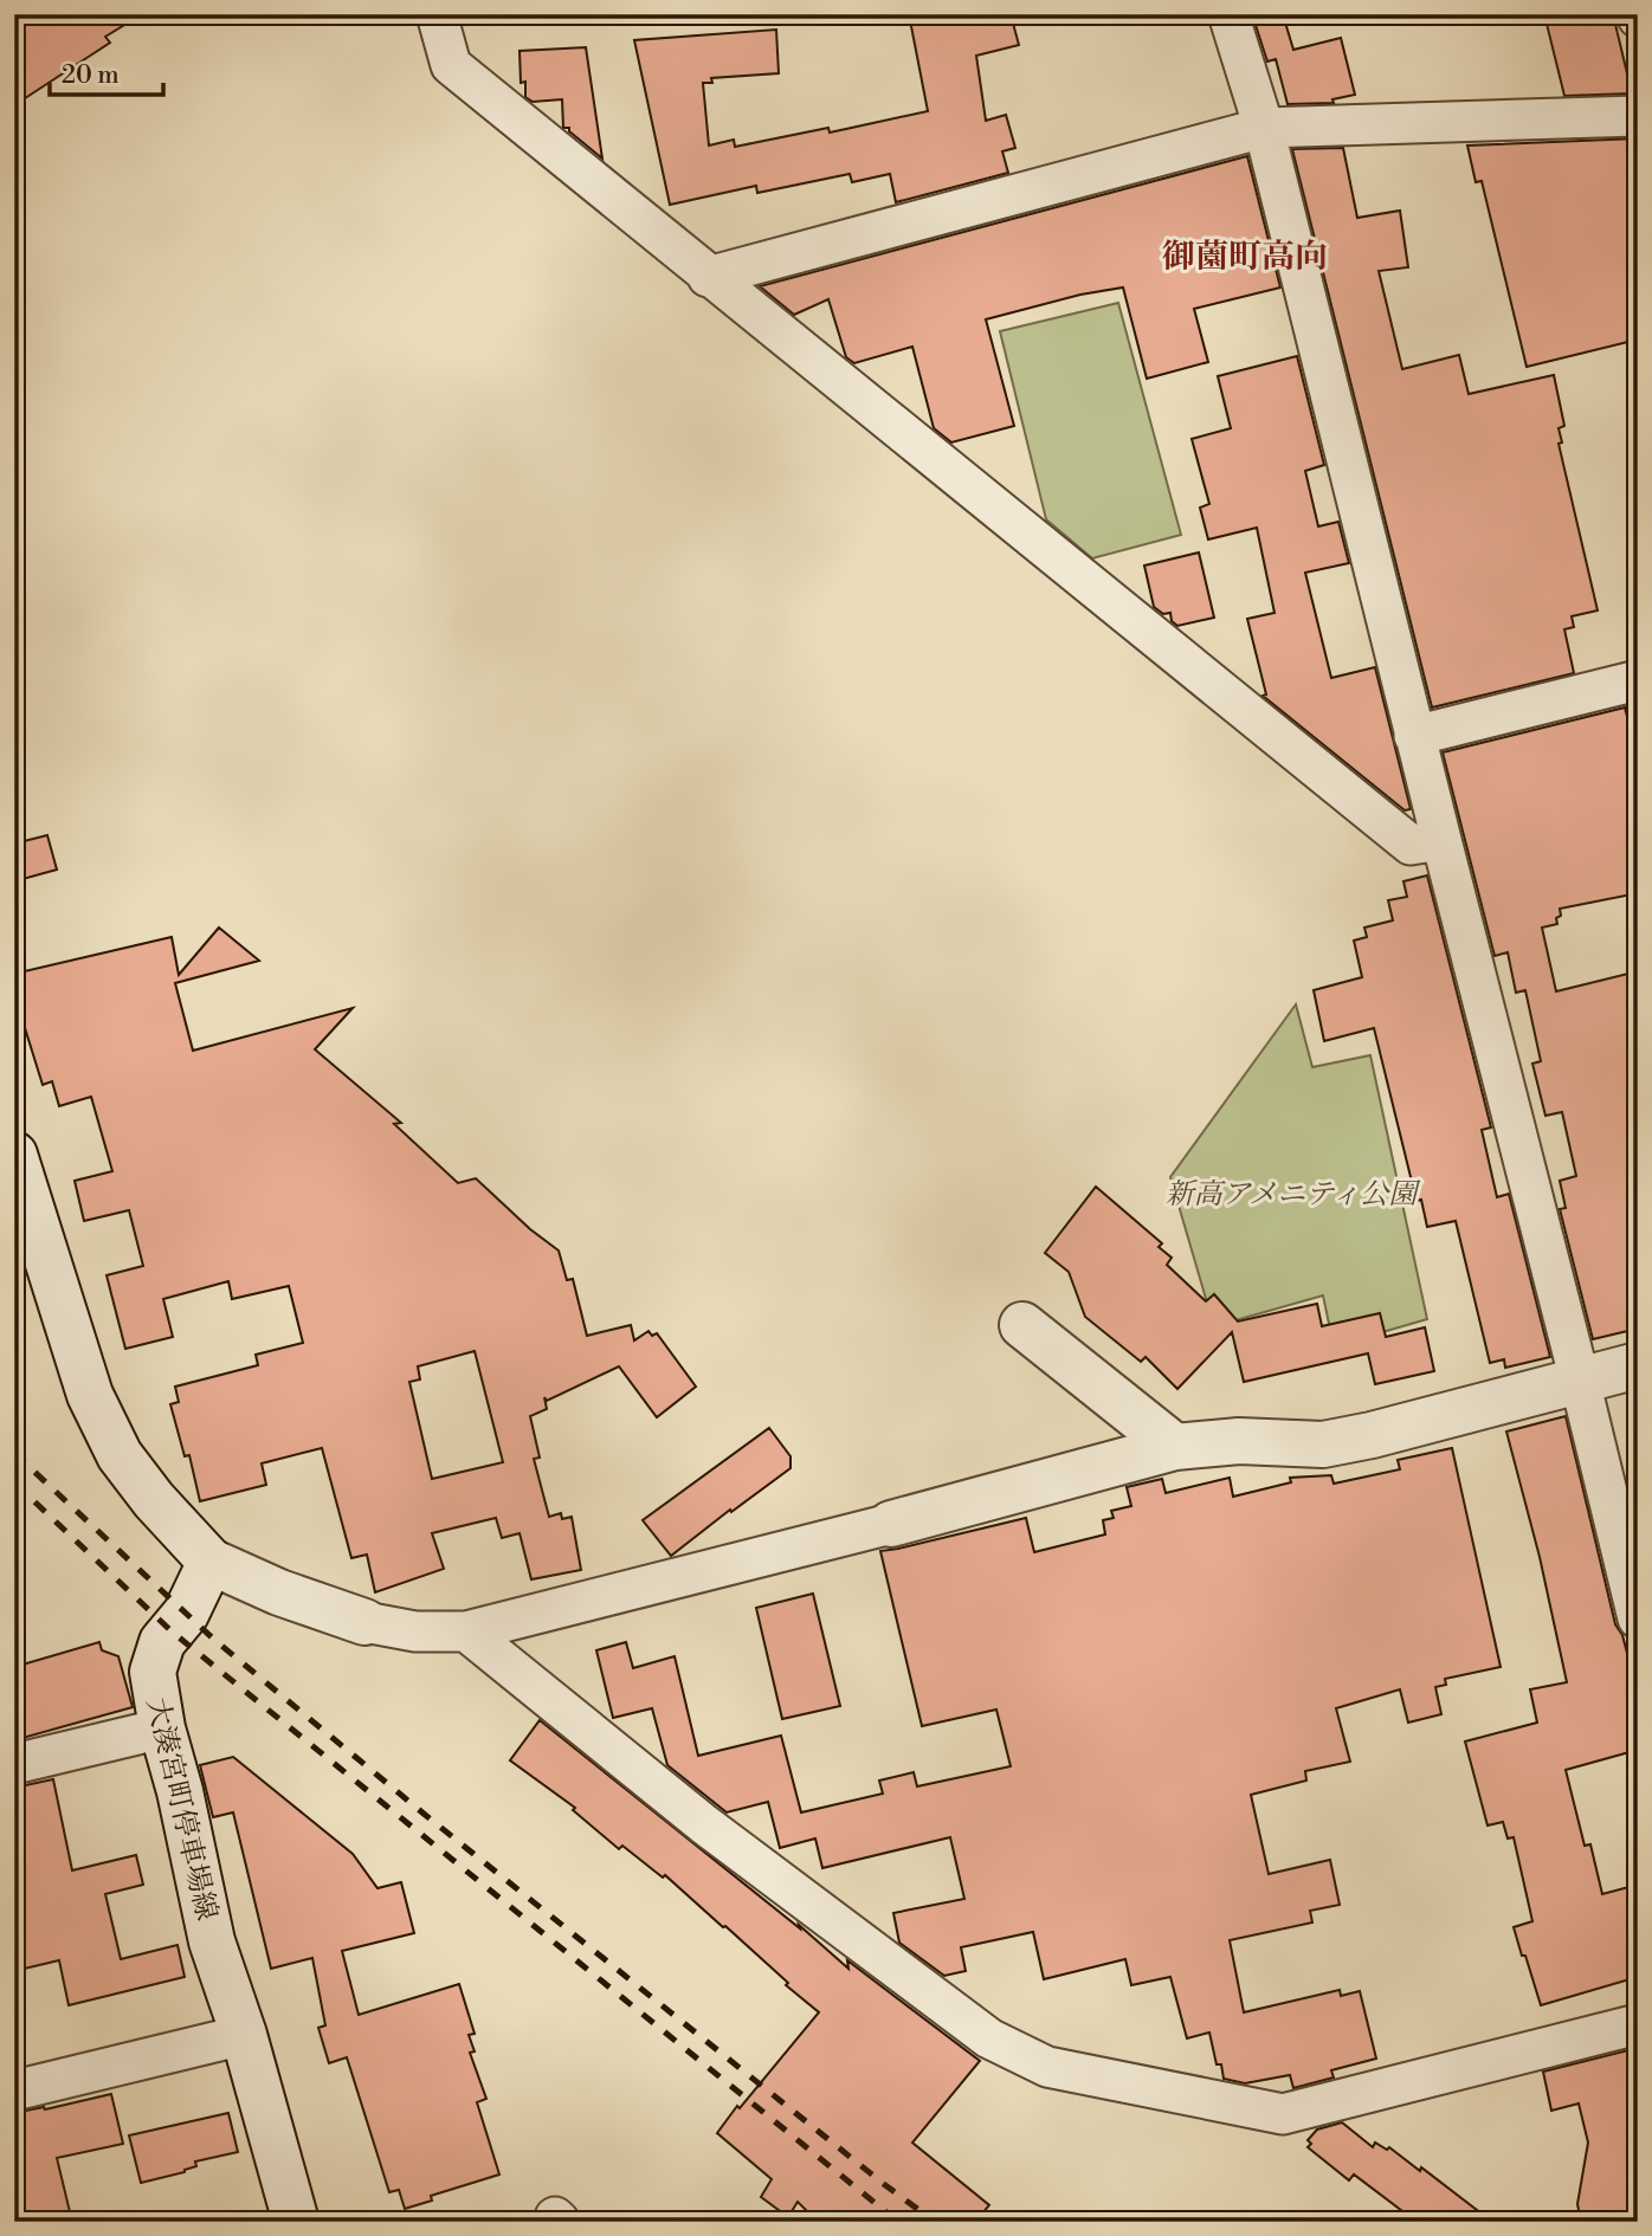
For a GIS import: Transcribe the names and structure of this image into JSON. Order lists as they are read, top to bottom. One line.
{"streets":{"main road":["大湊宮町停車場線"]},"districts":["御薗町高向"],"parks":["新高アメニティ公園"],"scale_bar":"20 m"}
